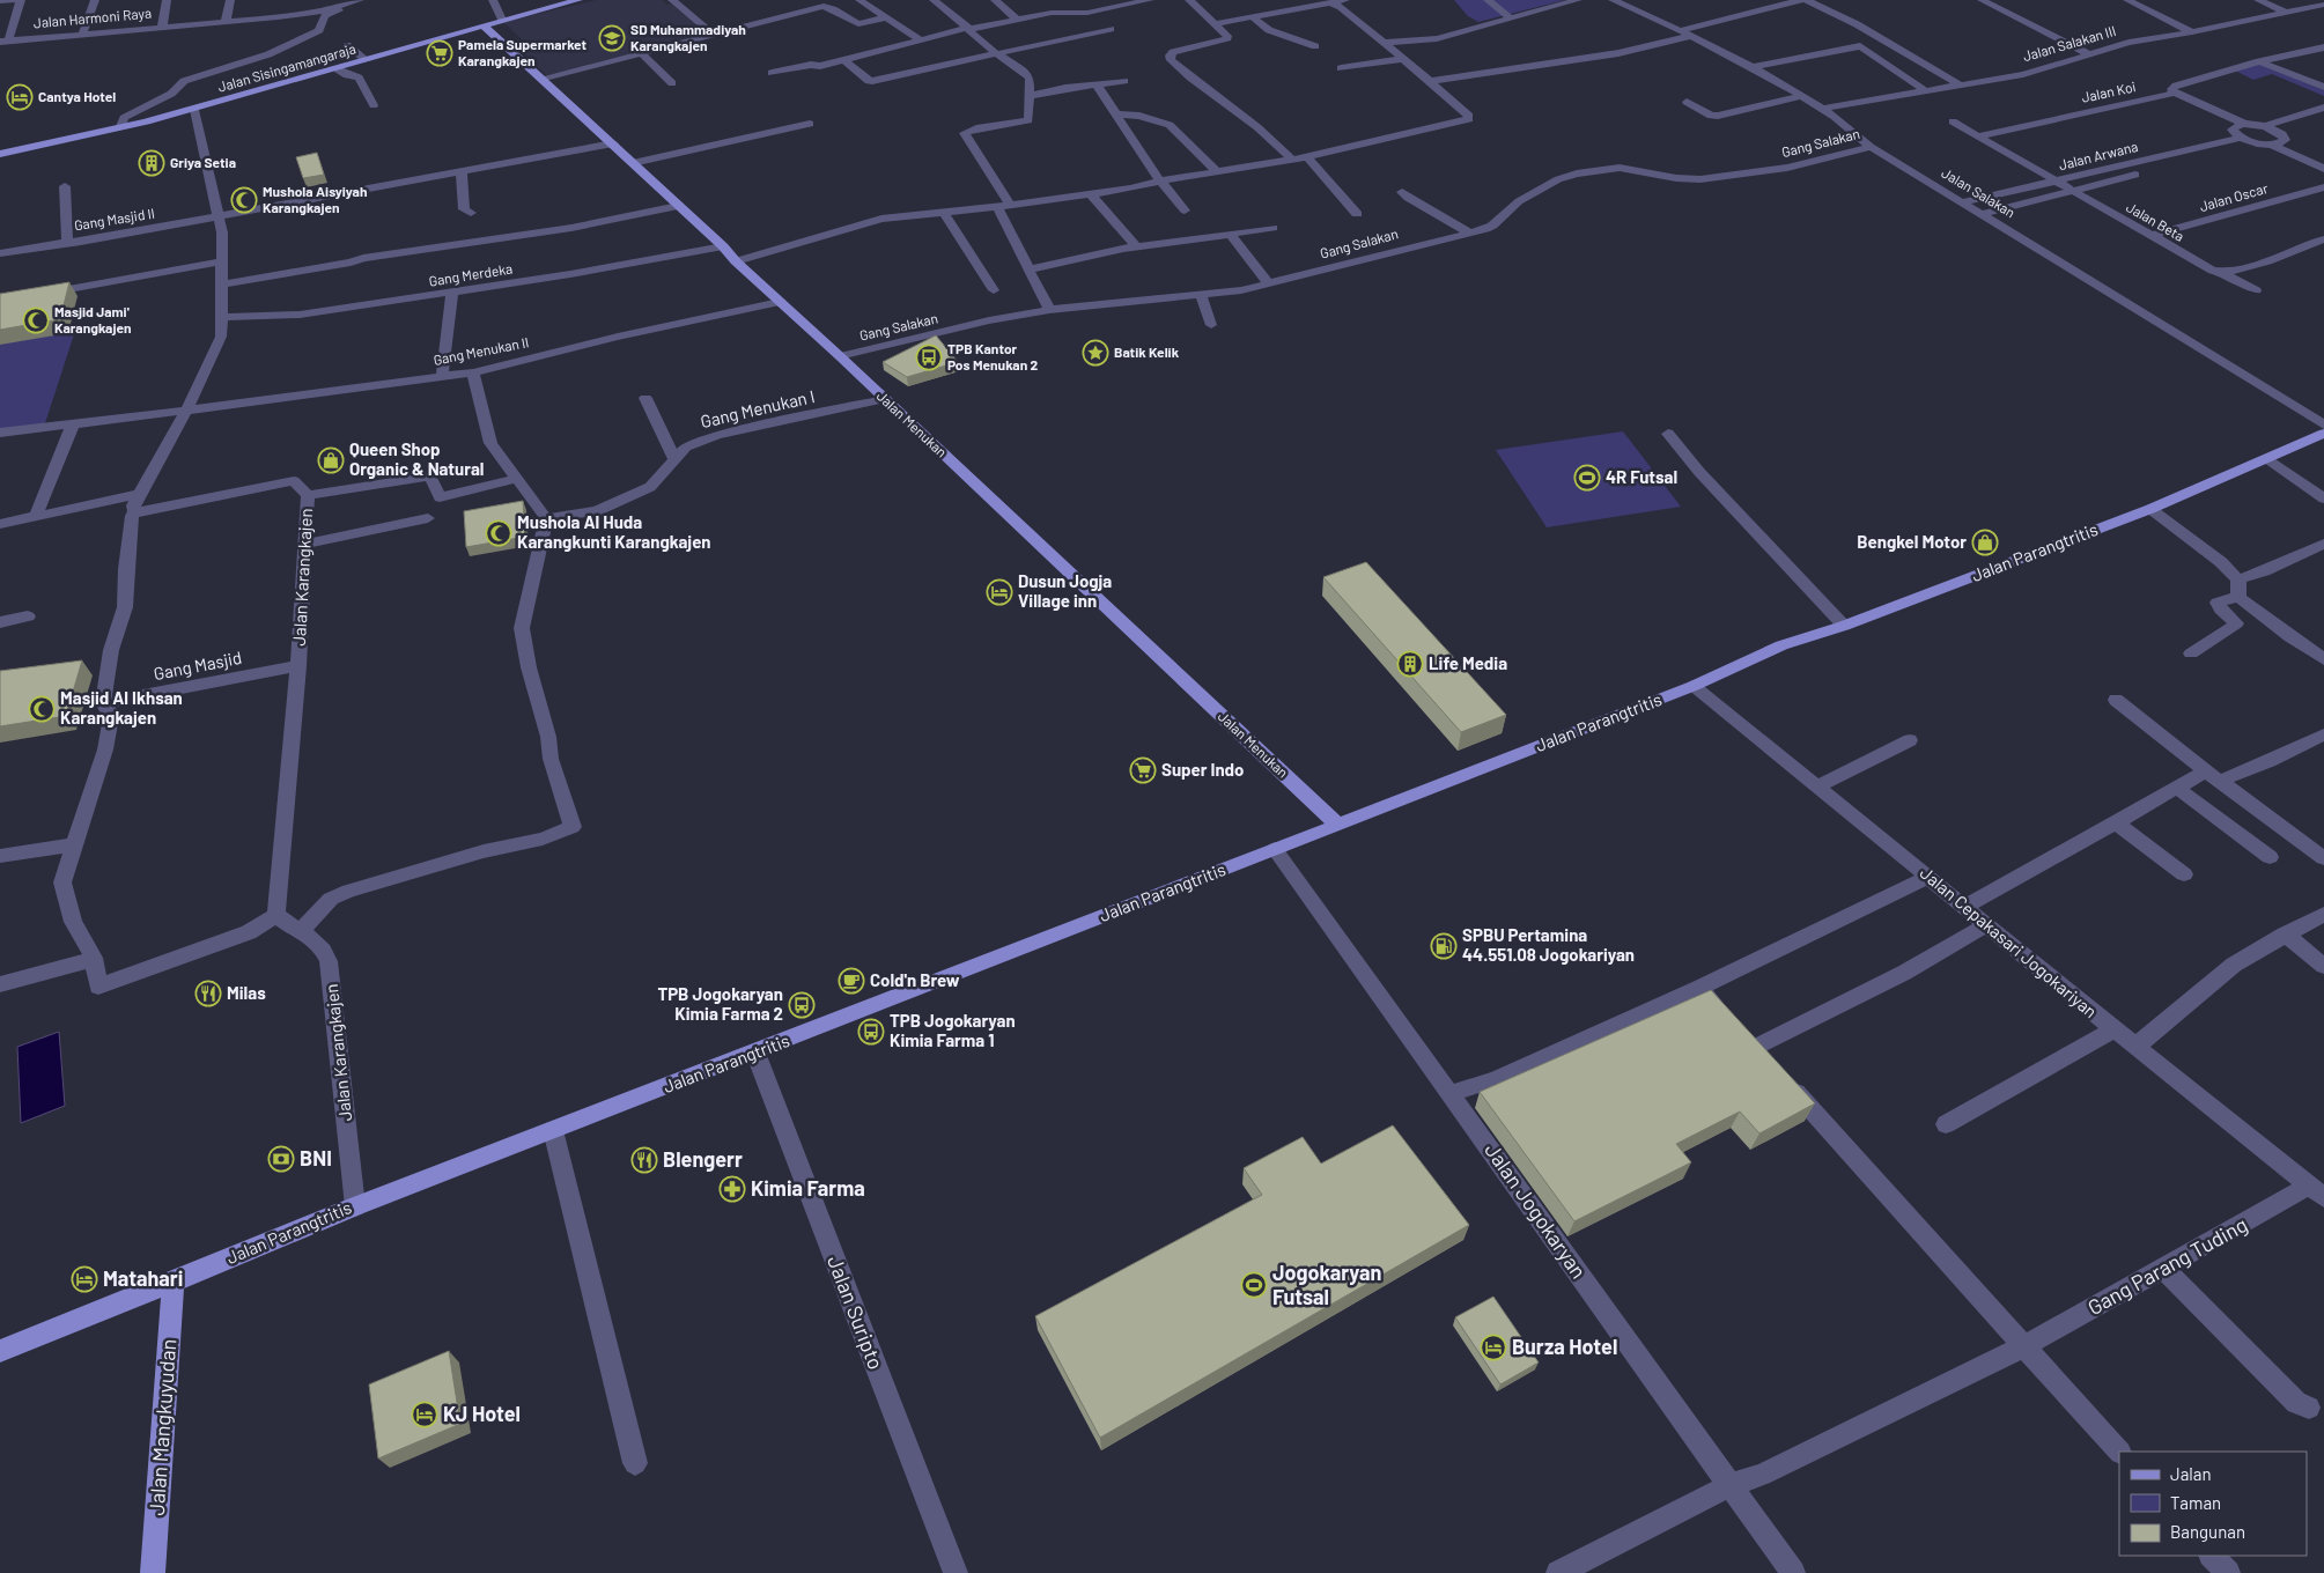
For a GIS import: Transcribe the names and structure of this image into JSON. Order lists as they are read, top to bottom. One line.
{"streets":{"main road":["Jalan Sisingamangaraja","Jalan Menukan","Jalan Parangtritis","Jalan Mangkuyudan"],"street":["Jalan Harmoni Raya","Jalan Salakan III","Jalan Koi","Gang Salakan","Jalan Arwana","Jalan Salakan","Jalan Oscar","Gang Masjid II","Jalan Beta","Gang Merdeka","Gang Menukan II","Gang Menukan I","Jalan Karangkajen","Gang Masjid","Jalan Cepakasari Jogokariyan","Jalan Jogokaryan","Gang Parang Tuding","Jalan Suripto"]},"crossings":[["Jalan Salakan III","Jalan Salakan"],["Jalan Sisingamangaraja","Jalan Menukan"],["Gang Salakan","Jalan Salakan"],["Gang Salakan","Jalan Menukan"],["Jalan Arwana","Jalan Salakan"],["Jalan Arwana","Jalan Beta"],["Jalan Oscar","Jalan Beta"],["Gang Masjid II","Jalan Menukan"],["Gang Merdeka","Jalan Menukan"],["Gang Menukan II","Jalan Menukan"],["Gang Menukan I","Jalan Menukan"],["Jalan Menukan","Jalan Parangtritis"],["Jalan Parangtritis","Jalan Karangkajen"],["Jalan Parangtritis","Jalan Cepakasari Jogokariyan"],["Jalan Parangtritis","Jalan Jogokaryan"],["Jalan Parangtritis","Jalan Suripto"],["Jalan Parangtritis","Jalan Mangkuyudan"],["Jalan Karangkajen","Gang Masjid"],["Jalan Cepakasari Jogokariyan","Gang Parang Tuding"],["Jalan Jogokaryan","Gang Parang Tuding"]],"places":{"school or university":["SD Muhammadiyah Karangkajen"],"supermarket":["Pamela Supermarket Karangkajen","Super Indo"],"hotel":["Cantya Hotel","Dusun Jogja Village inn","Matahari","Burza Hotel","KJ Hotel"],"building":["Griya Setia","Life Media"],"mosque":["Mushola Aisyiyah Karangkajen","Masjid Jami' Karangkajen","Mushola Al Huda Karangkunti Karangkajen","Masjid Al Ikhsan Karangkajen"],"place":["Batik Kelik"],"bus stop":["TPB Kantor Pos Menukan 2","TPB Jogokaryan Kimia Farma 2","TPB Jogokaryan Kimia Farma 1"],"shop":["Queen Shop Organic & Natural","Bengkel Motor"],"sports":["4R Futsal","Jogokaryan Futsal"],"fuel station":["SPBU Pertamina 44.551.08 Jogokariyan"],"cafe":["Cold'n Brew"],"restaurant":["Milas","Blengerr"],"bank":["BNI"],"pharmacy":["Kimia Farma"]},"legend":["Jalan","Taman","Bangunan"]}
